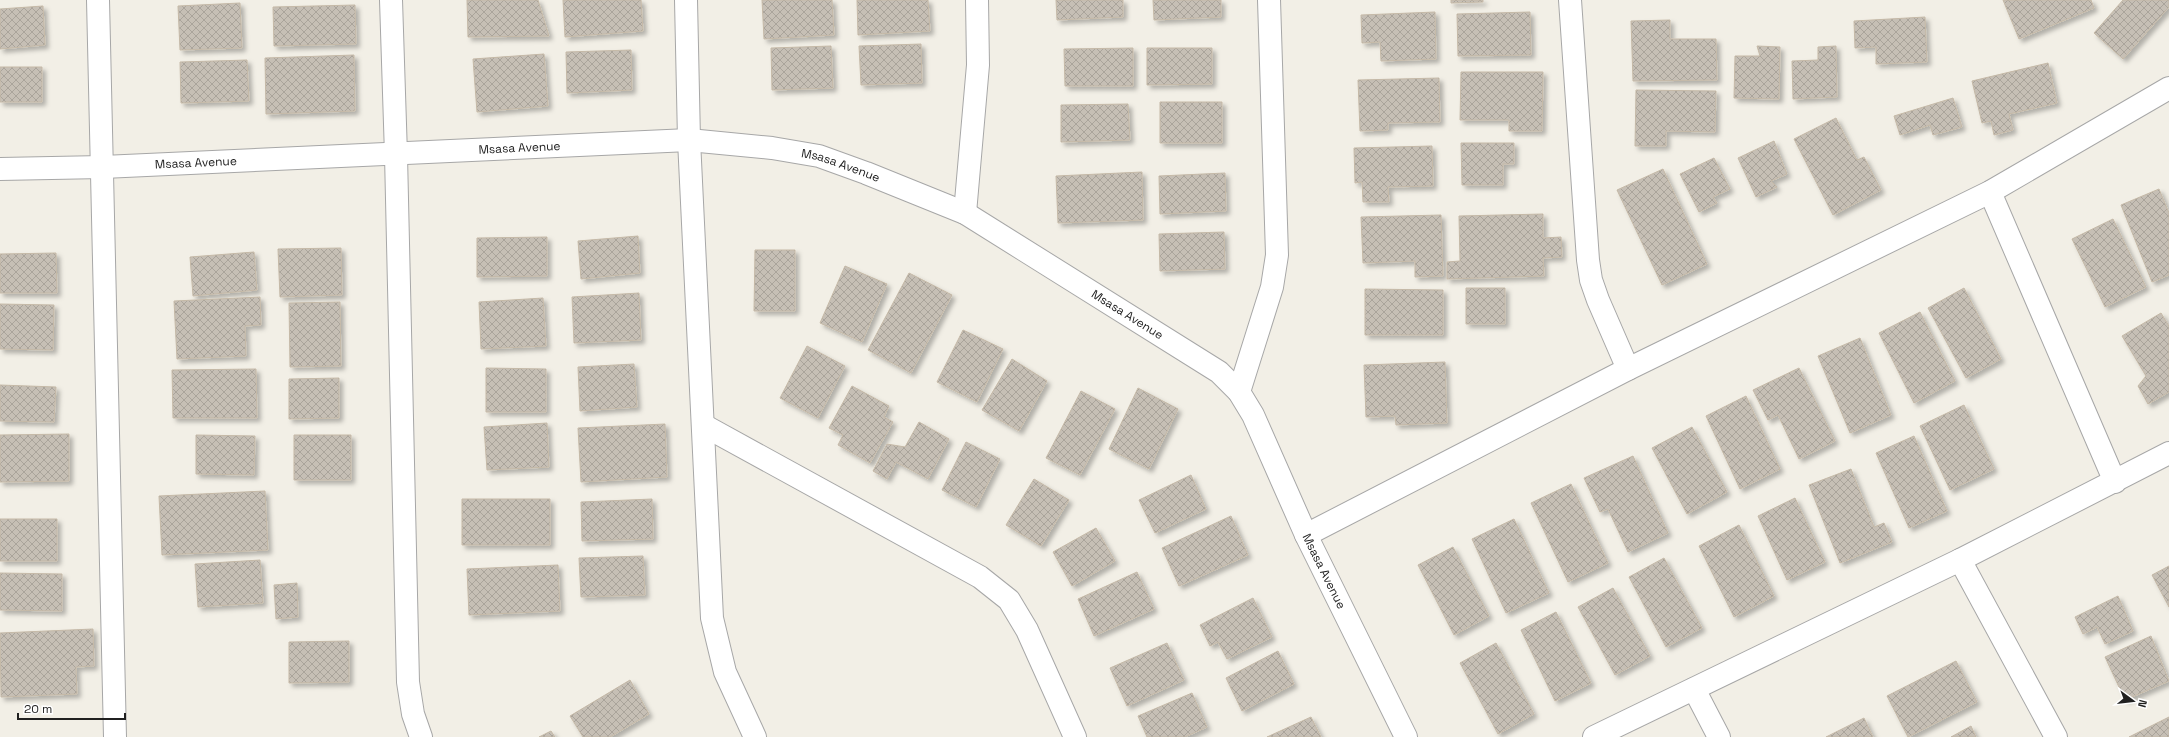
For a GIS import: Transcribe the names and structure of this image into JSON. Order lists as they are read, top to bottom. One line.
{"streets":{"street":["Msasa Avenue"]},"scale_bar":"20 m","north":"right"}
